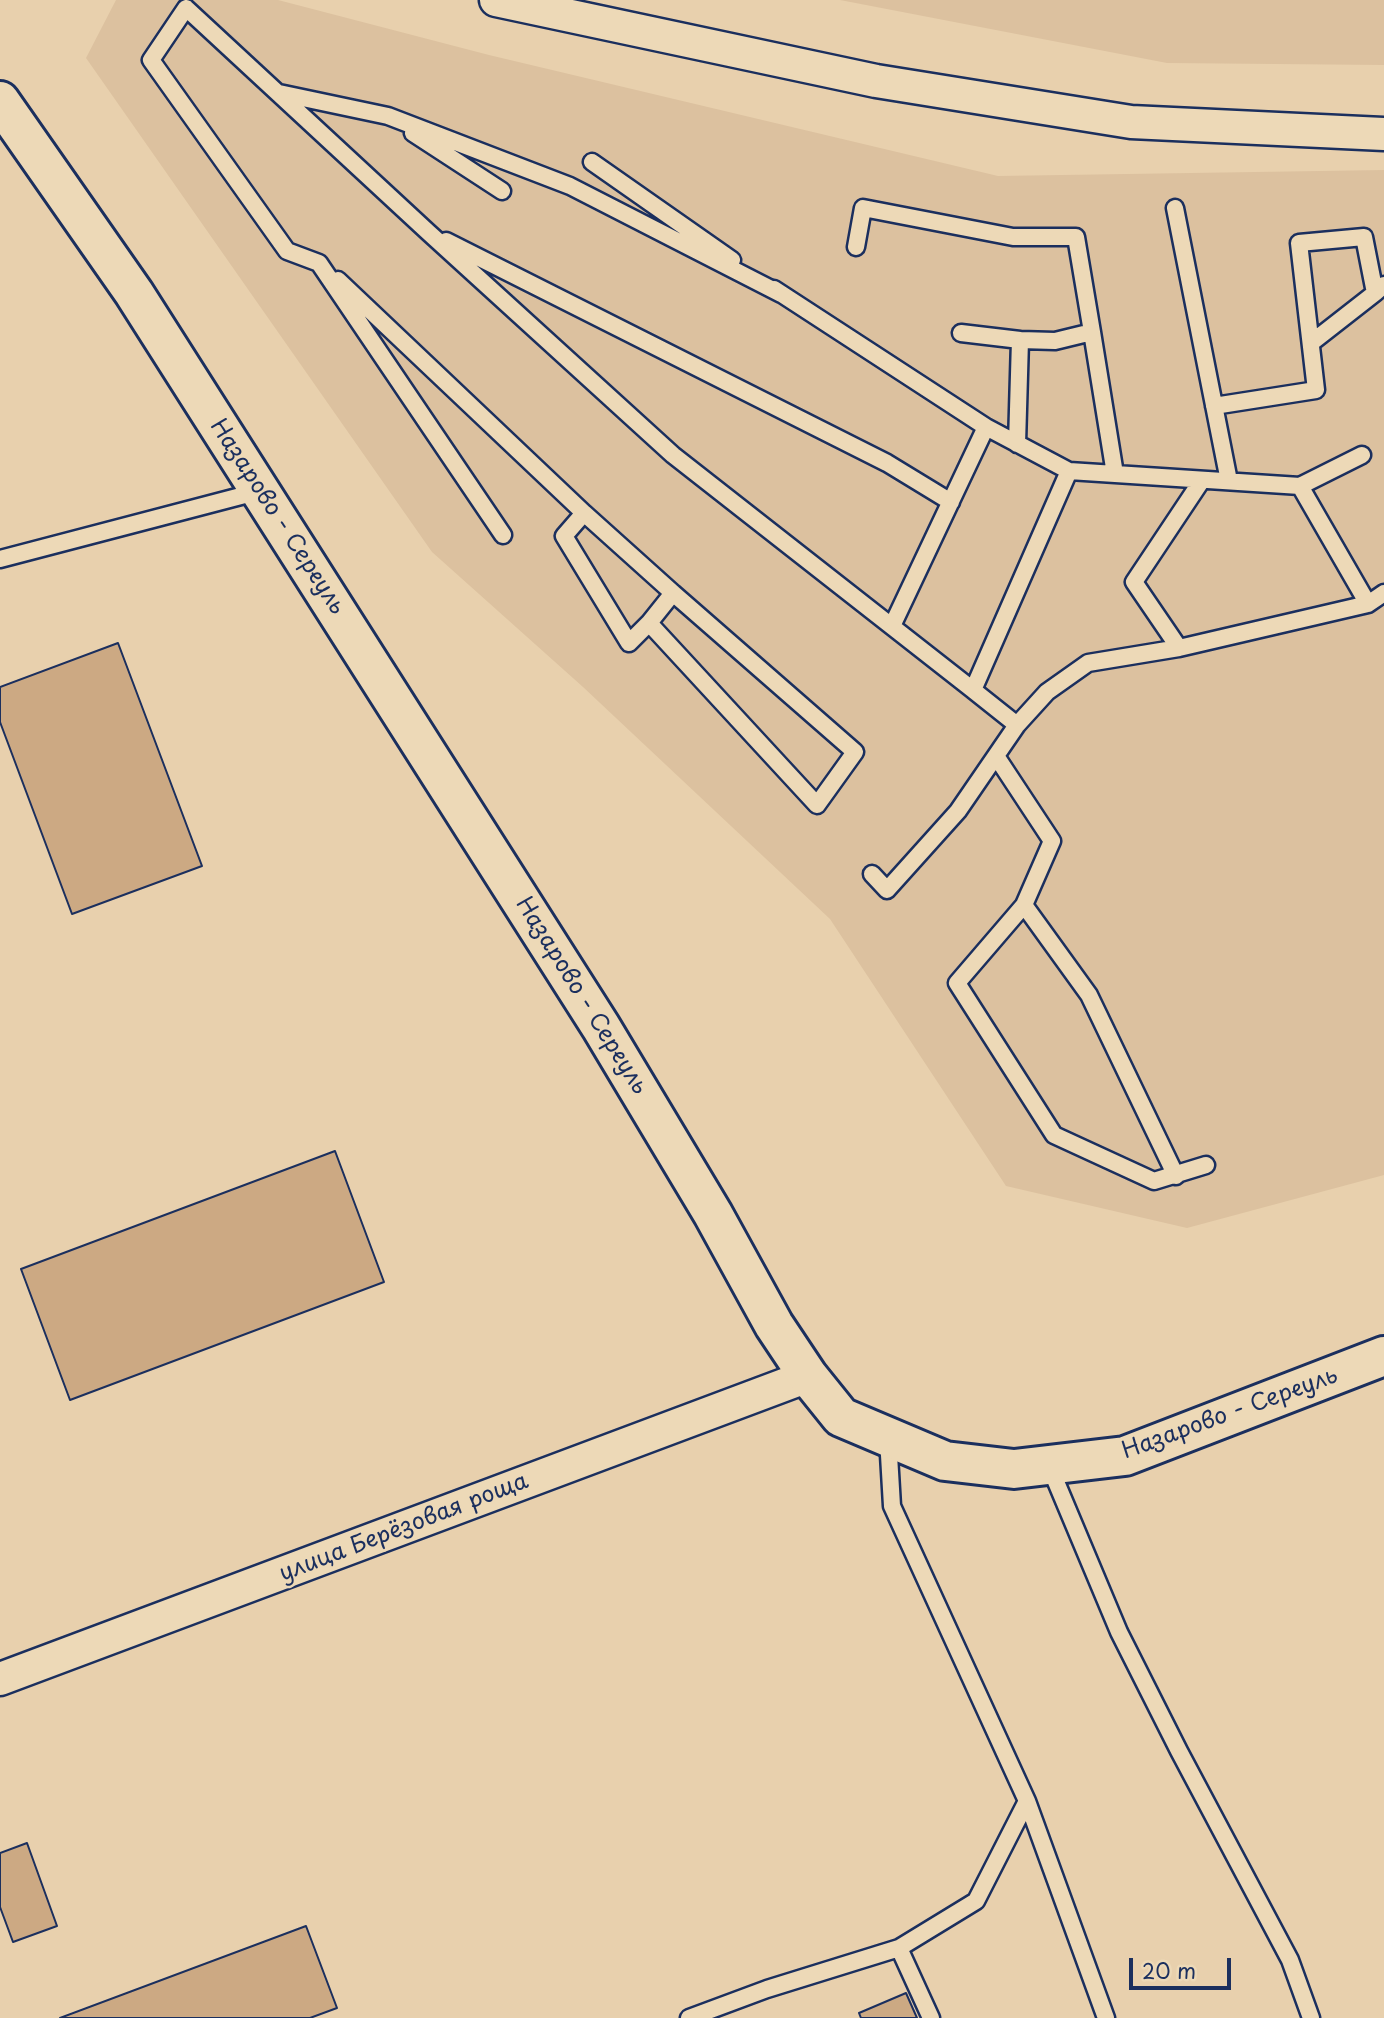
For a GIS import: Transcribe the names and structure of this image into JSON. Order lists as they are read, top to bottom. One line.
{"streets":{"street":["Назарово - Сереуль","улица Берёзовая роща"]},"crossings":[["Назарово - Сереуль","улица Берёзовая роща"]],"scale_bar":"20 m"}
